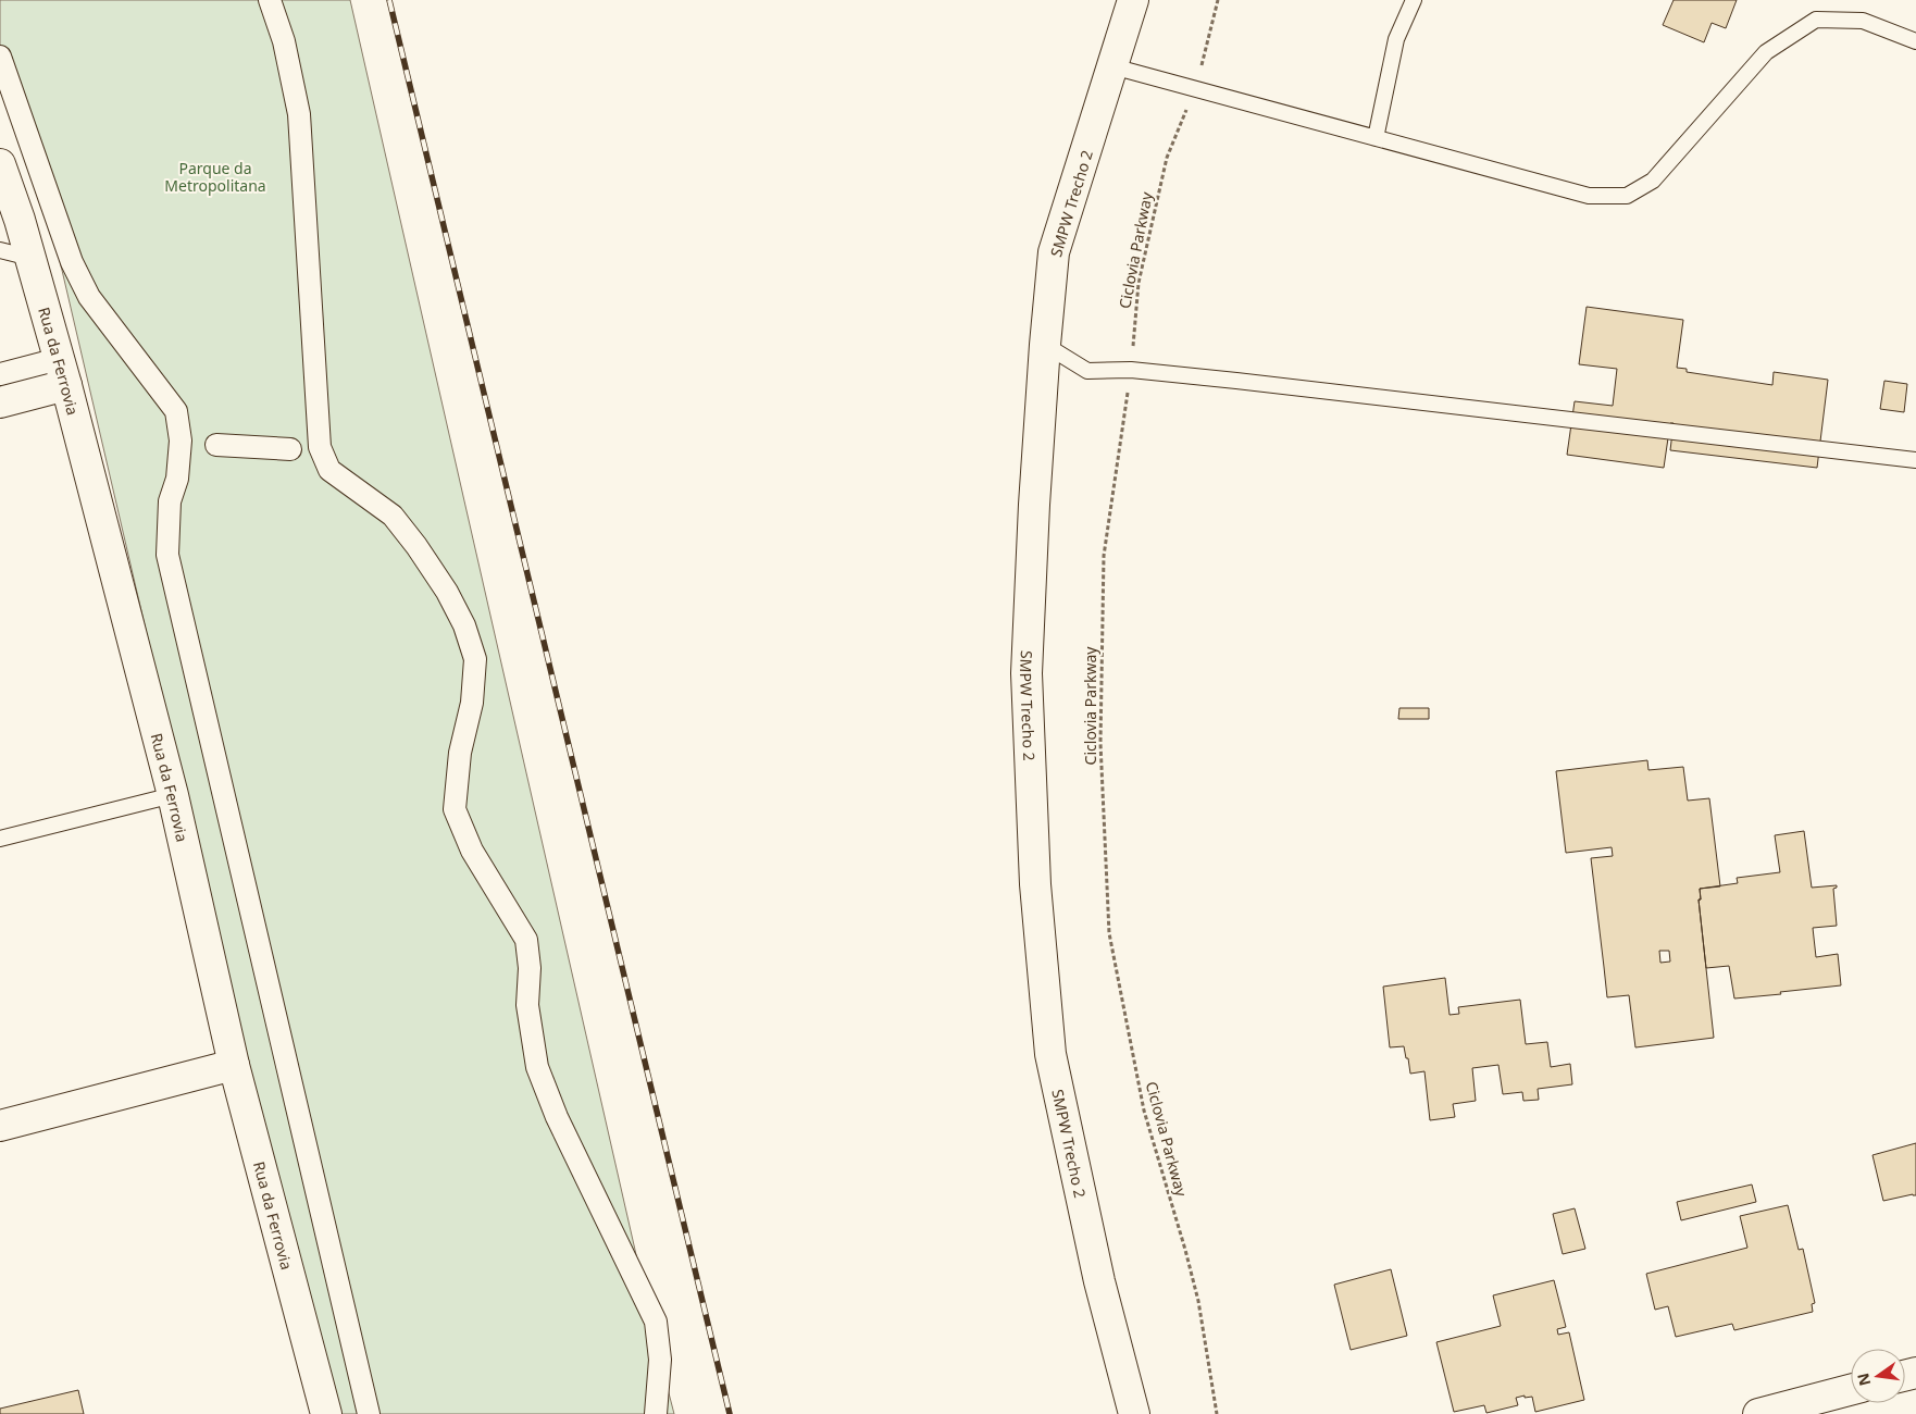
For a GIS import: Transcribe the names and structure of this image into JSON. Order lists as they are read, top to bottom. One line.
{"streets":{"street":["SMPW Trecho 2","Rua da Ferrovia"],"path":["Ciclovia Parkway"]},"parks":["Parque da Metropolitana"],"north":"left"}
